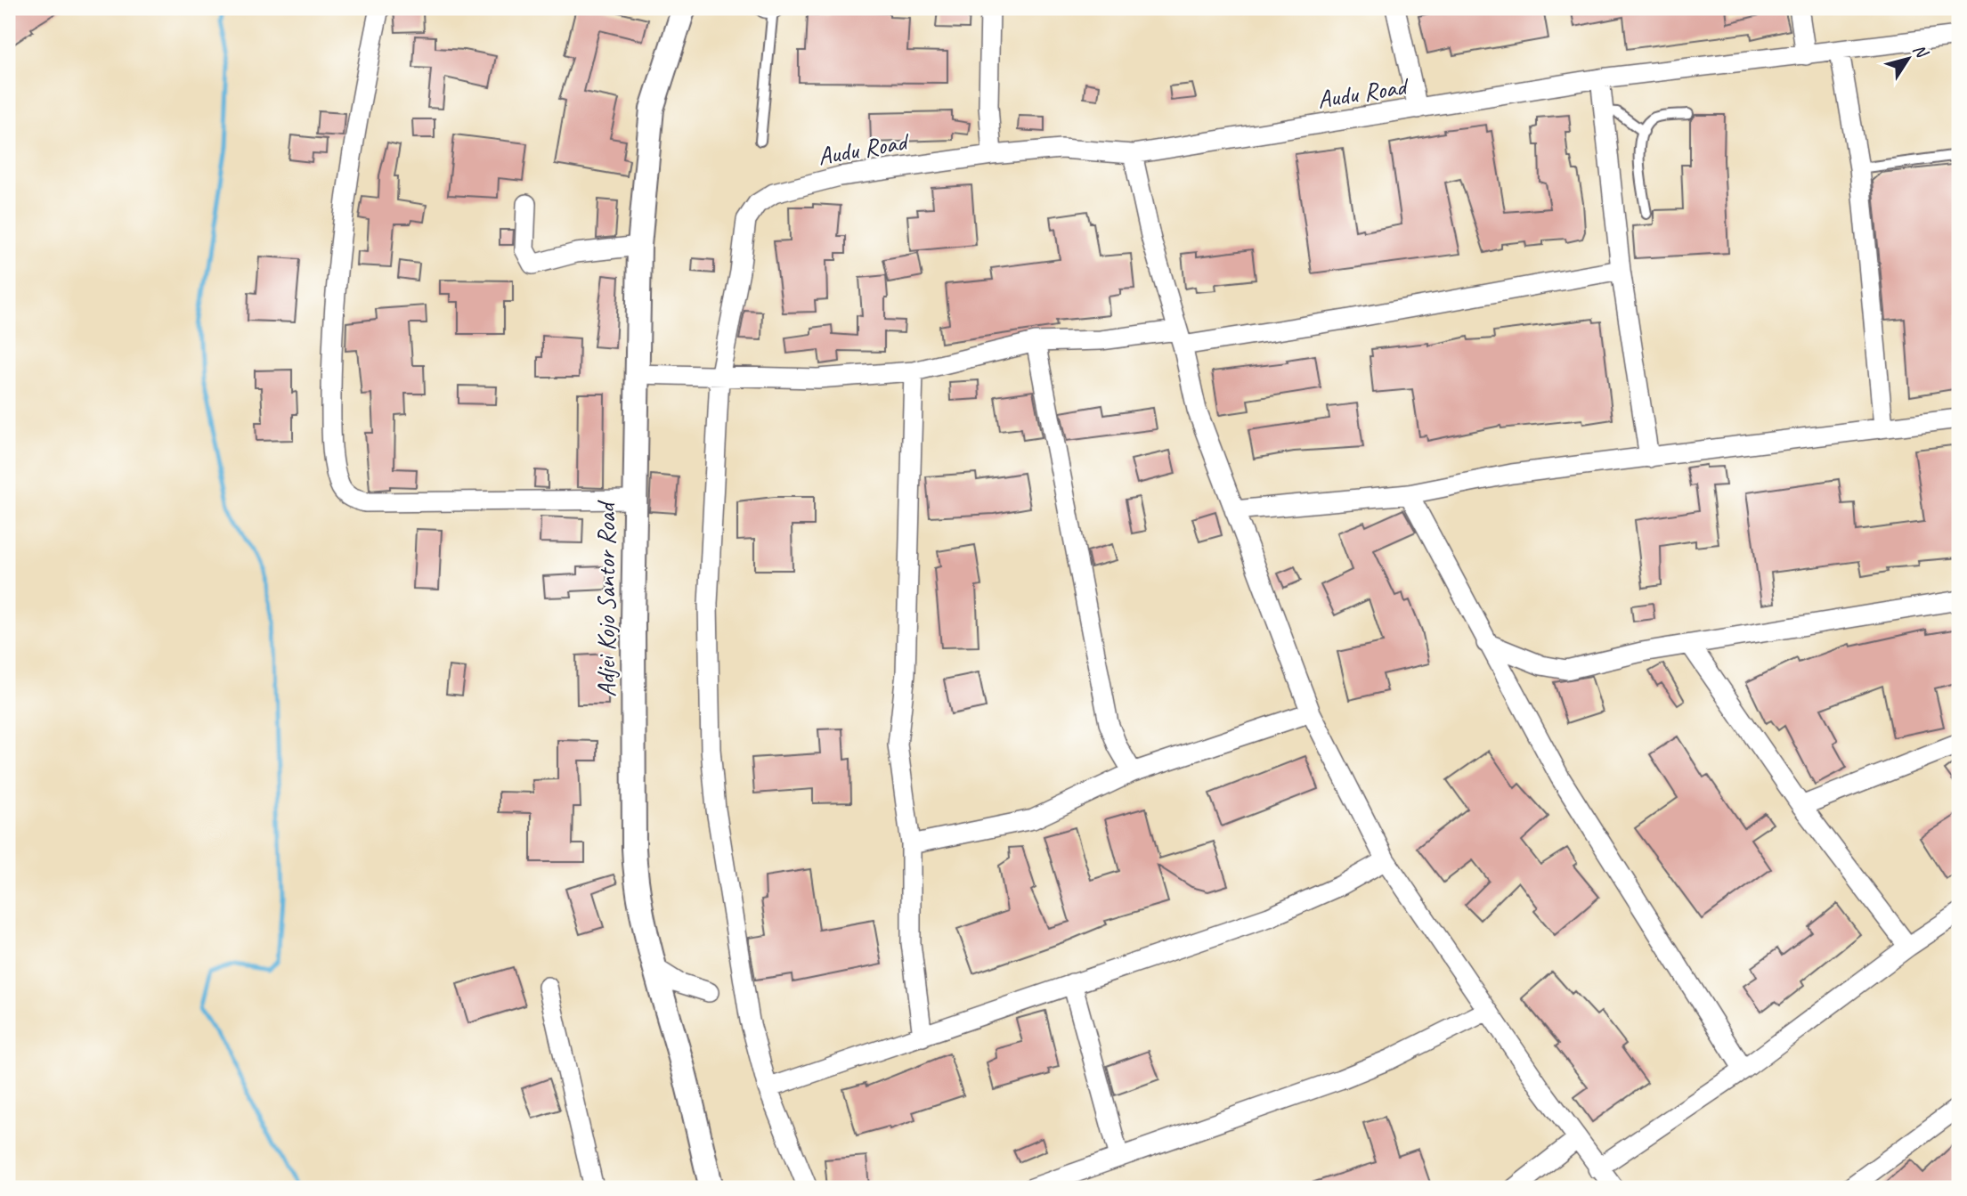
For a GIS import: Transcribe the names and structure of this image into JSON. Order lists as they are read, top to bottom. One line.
{"streets":{"street":["Audu Road","Adjei Kojo Santor Road"]},"north":"top right"}
